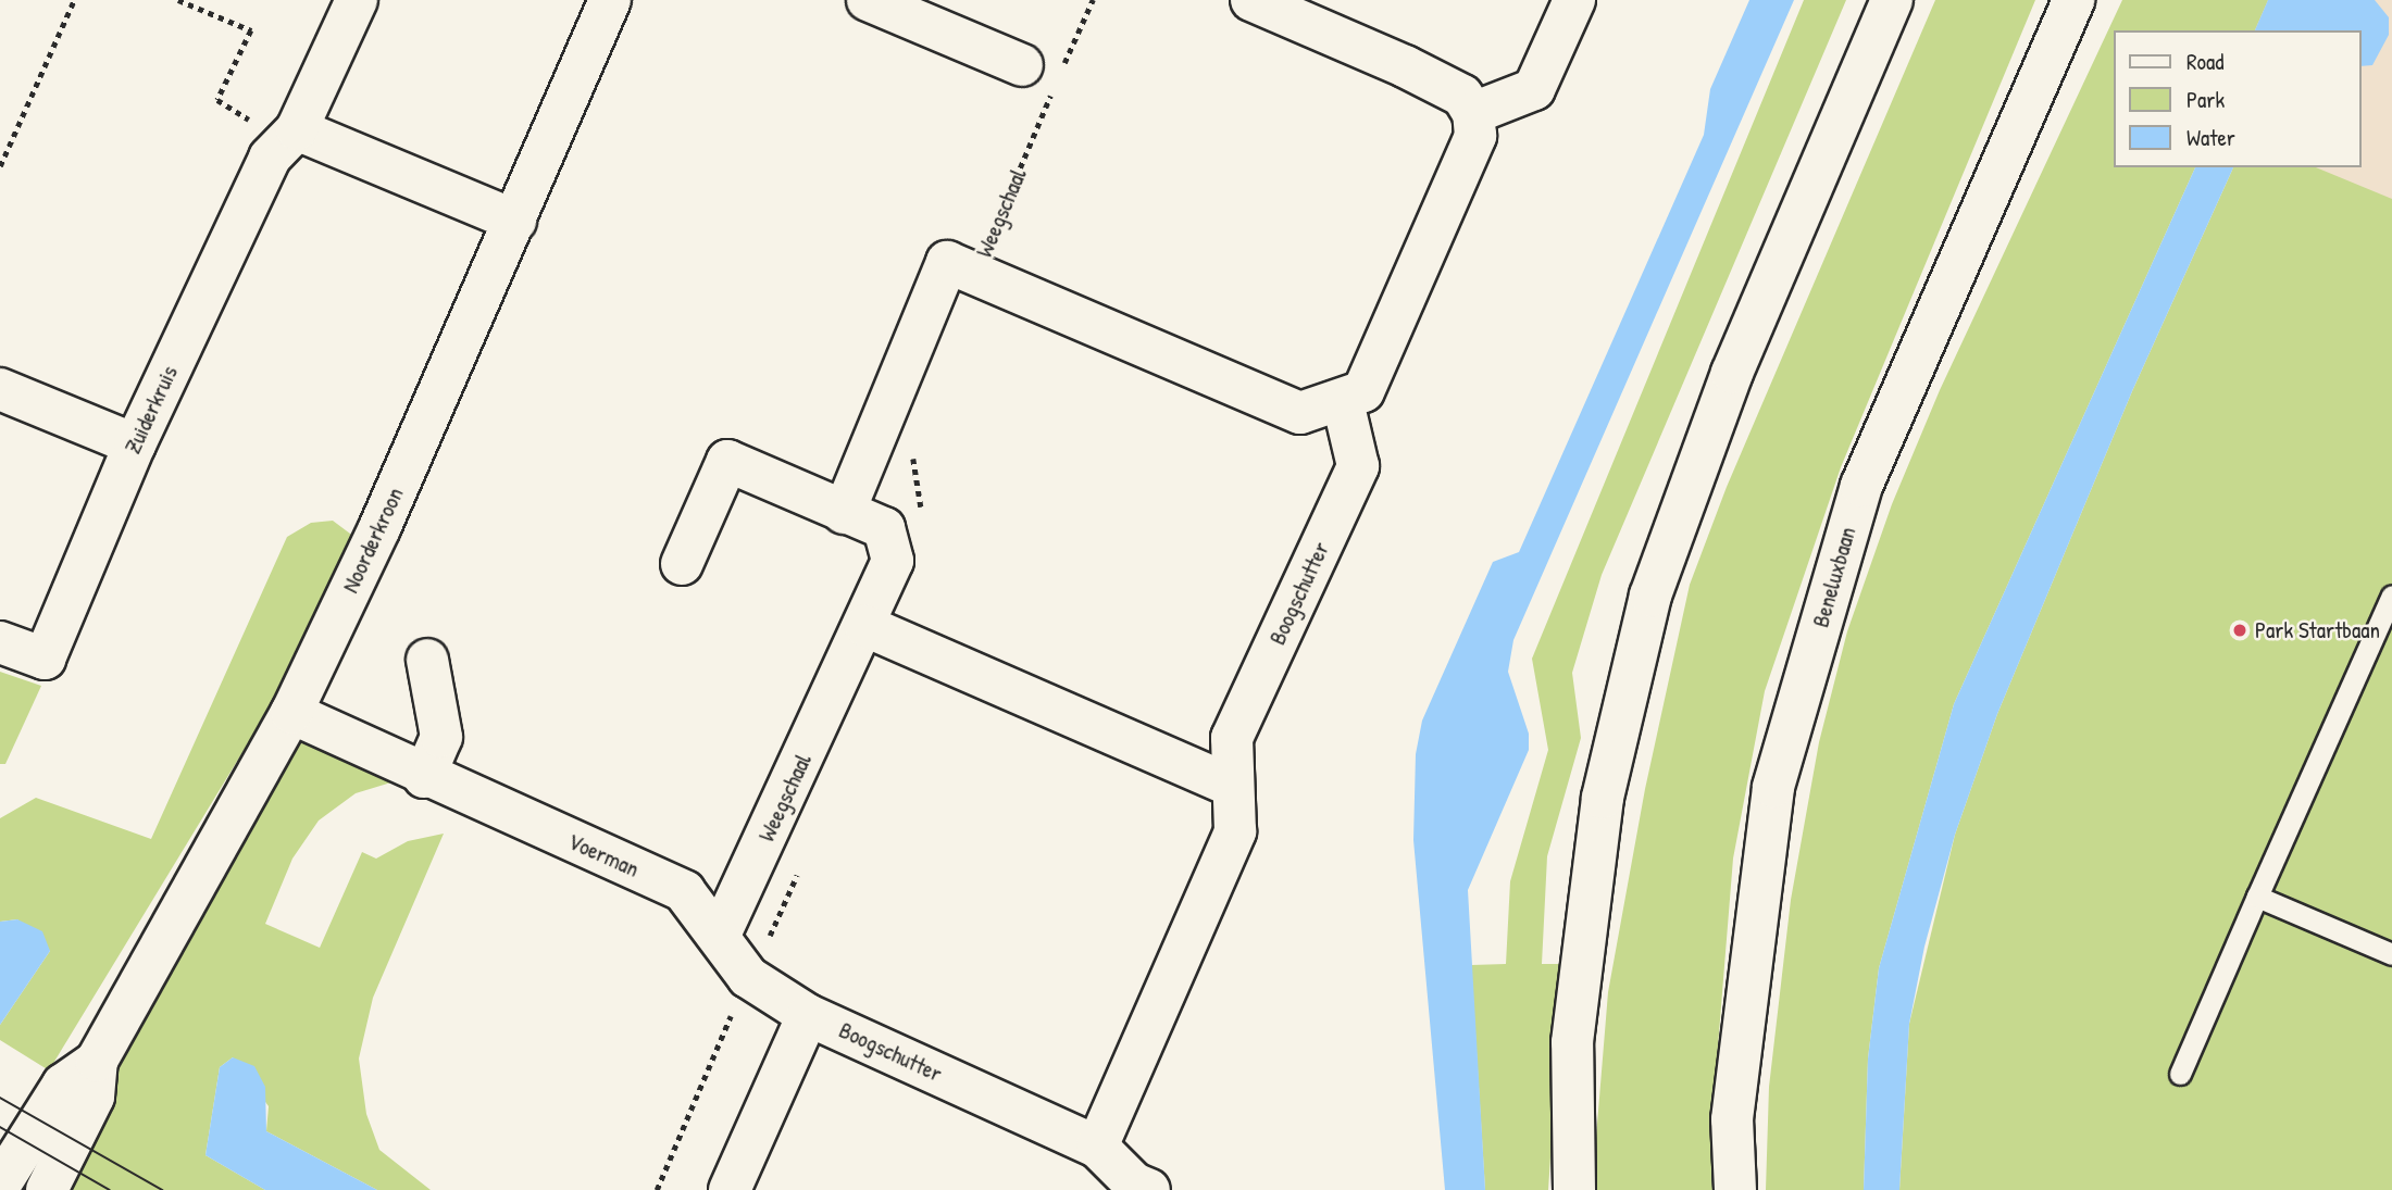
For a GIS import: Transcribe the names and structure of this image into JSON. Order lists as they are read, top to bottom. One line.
{"streets":{"street":["Weegschaal","Zuiderkruis","Noorderkroon","Beneluxbaan","Boogschutter","Voerman"]},"crossings":[["Weegschaal","Voerman"],["Noorderkroon","Voerman"],["Boogschutter","Voerman"]],"places":["Park Startbaan"],"legend":["Road","Park","Water"]}
